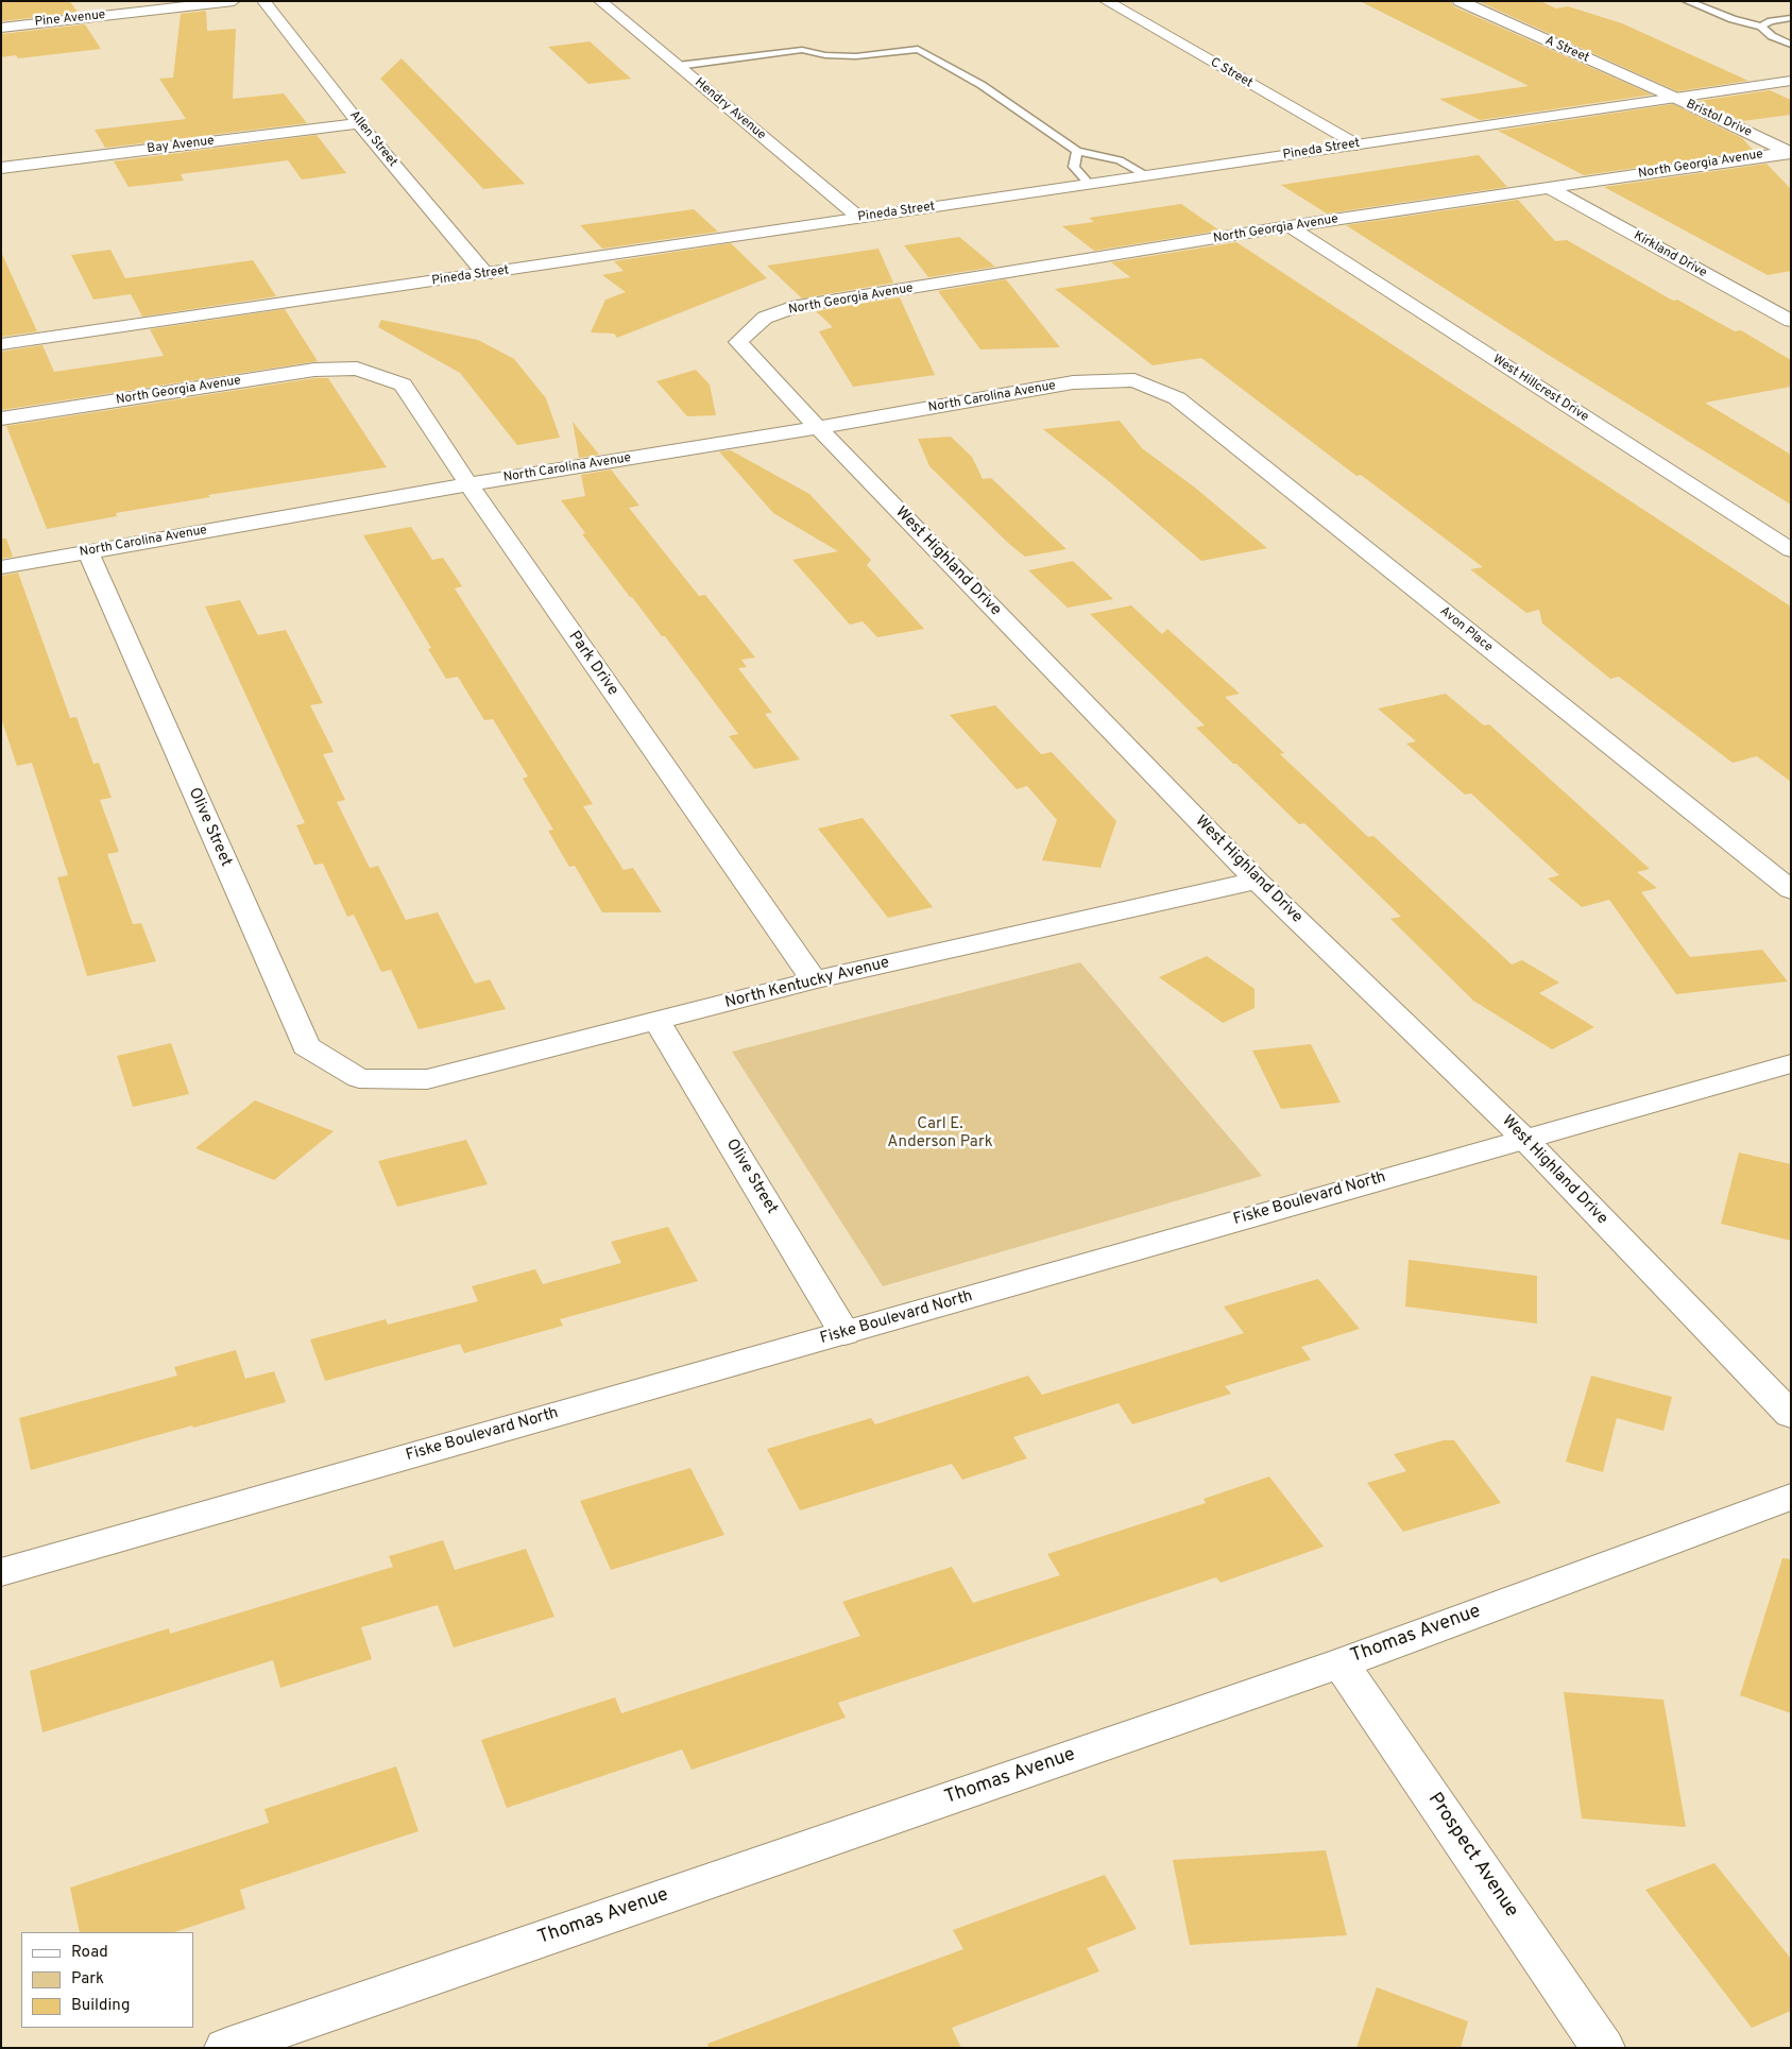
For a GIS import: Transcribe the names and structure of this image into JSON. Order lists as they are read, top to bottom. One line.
{"streets":{"street":["Pine Avenue","A Street","C Street","Hendry Avenue","Bristol Drive","Allen Street","Bay Avenue","Pineda Street","North Georgia Avenue","Kirkland Drive","West Hillcrest Drive","North Carolina Avenue","West Highland Drive","Avon Place","Park Drive","Olive Street","North Kentucky Avenue","Fiske Boulevard North","Thomas Avenue","Prospect Avenue"]},"crossings":[["A Street","Bristol Drive"],["A Street","Pineda Street"],["C Street","Pineda Street"],["Hendry Avenue","Pineda Street"],["Bristol Drive","Pineda Street"],["Bristol Drive","North Georgia Avenue"],["Allen Street","Bay Avenue"],["Allen Street","Pineda Street"],["North Georgia Avenue","Kirkland Drive"],["North Georgia Avenue","West Hillcrest Drive"],["North Georgia Avenue","West Highland Drive"],["North Georgia Avenue","Park Drive"],["North Carolina Avenue","West Highland Drive"],["North Carolina Avenue","Avon Place"],["North Carolina Avenue","Park Drive"],["North Carolina Avenue","Olive Street"],["West Highland Drive","North Kentucky Avenue"],["West Highland Drive","Fiske Boulevard North"],["Park Drive","North Kentucky Avenue"],["Olive Street","North Kentucky Avenue"],["Olive Street","Fiske Boulevard North"],["Thomas Avenue","Prospect Avenue"]],"parks":["Carl E. Anderson Park"],"legend":["Road","Park","Building"]}
